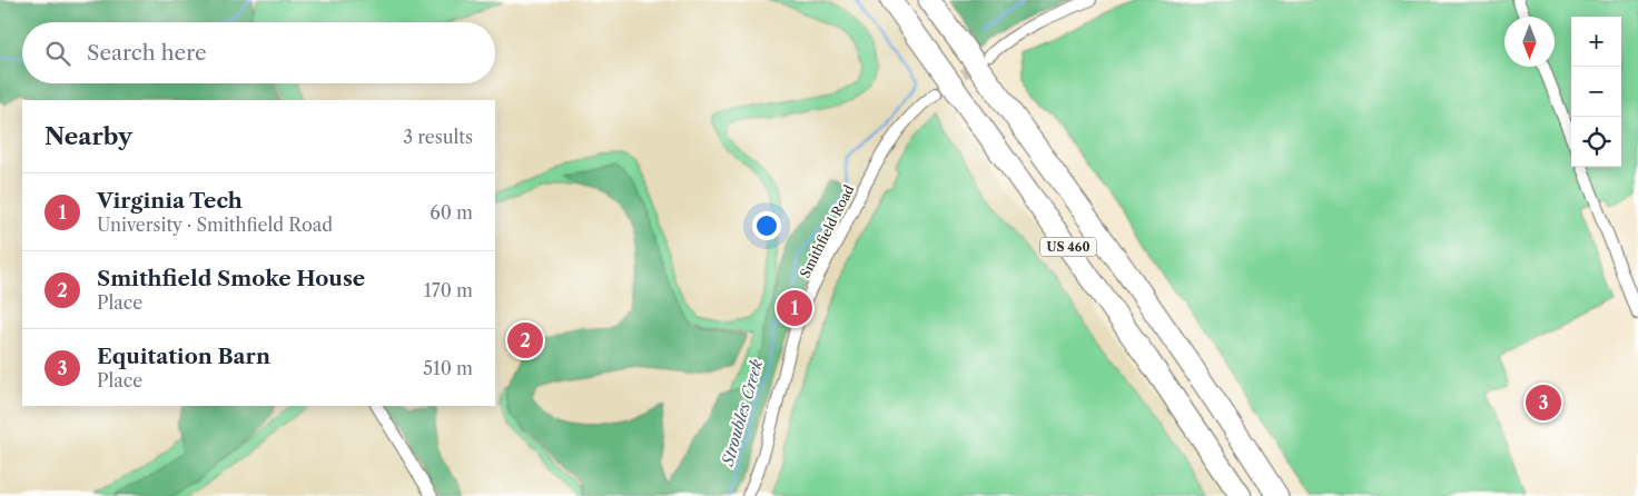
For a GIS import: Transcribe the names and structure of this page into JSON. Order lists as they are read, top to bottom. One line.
{"streets":{"highway":["US 460"],"street":["Smithfield Road"]},"water":["Stroubles Creek"],"north":"bottom","page":{"map_buttons":["+","−"],"search":"Search here","heading":["Nearby","3 results"],"list":[{"mark":"1","name":"Virginia Tech","note":"University · Smithfield Road","value":"60 m"},{"mark":"2","name":"Smithfield Smoke House","note":"Place","value":"170 m"},{"mark":"3","name":"Equitation Barn","note":"Place","value":"510 m"}],"pins":["1","2","3"]}}
